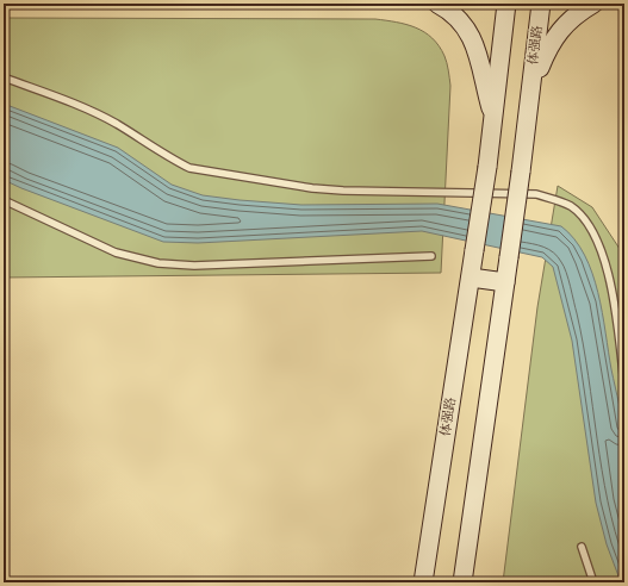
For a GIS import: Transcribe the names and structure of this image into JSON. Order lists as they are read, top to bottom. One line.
{"streets":{"main road":["体强路"]}}
